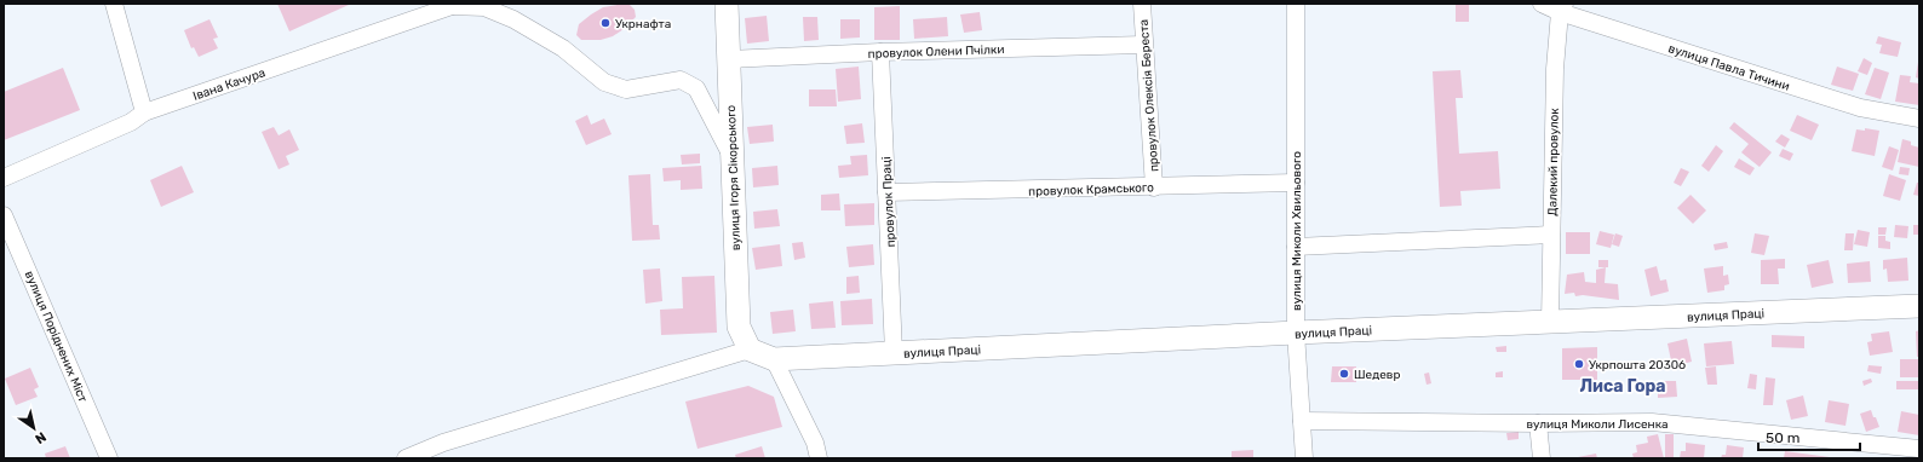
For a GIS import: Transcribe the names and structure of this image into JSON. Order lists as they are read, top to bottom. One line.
{"streets":{"main road":["вулиця Ігоря Сікорського","вулиця Праці"],"street":["провулок Олени Пчілки","вулиця Павла Тичини","Івана Качура","провулок Олексія Береста","Далекий провулок","провулок Крамського","провулок Праці","вулиця Миколи Хвильового","вулиця Поріднених Міст","вулиця Миколи Лисенка"]},"crossings":[["провулок Олени Пчілки","провулок Олексія Береста"],["провулок Олени Пчілки","вулиця Ігоря Сікорського"],["провулок Олени Пчілки","провулок Праці"],["вулиця Павла Тичини","Далекий провулок"],["Івана Качура","вулиця Ігоря Сікорського"],["провулок Олексія Береста","провулок Крамського"],["Далекий провулок","вулиця Праці"],["вулиця Ігоря Сікорського","вулиця Праці"],["провулок Крамського","провулок Праці"],["провулок Крамського","вулиця Миколи Хвильового"],["провулок Праці","вулиця Праці"],["вулиця Миколи Хвильового","вулиця Праці"],["вулиця Миколи Хвильового","вулиця Миколи Лисенка"]],"districts":["Лиса Гора"],"places":["Укрнафта","Укрпошта 20306","Шедевр"],"scale_bar":"50 m","north":"bottom right"}
